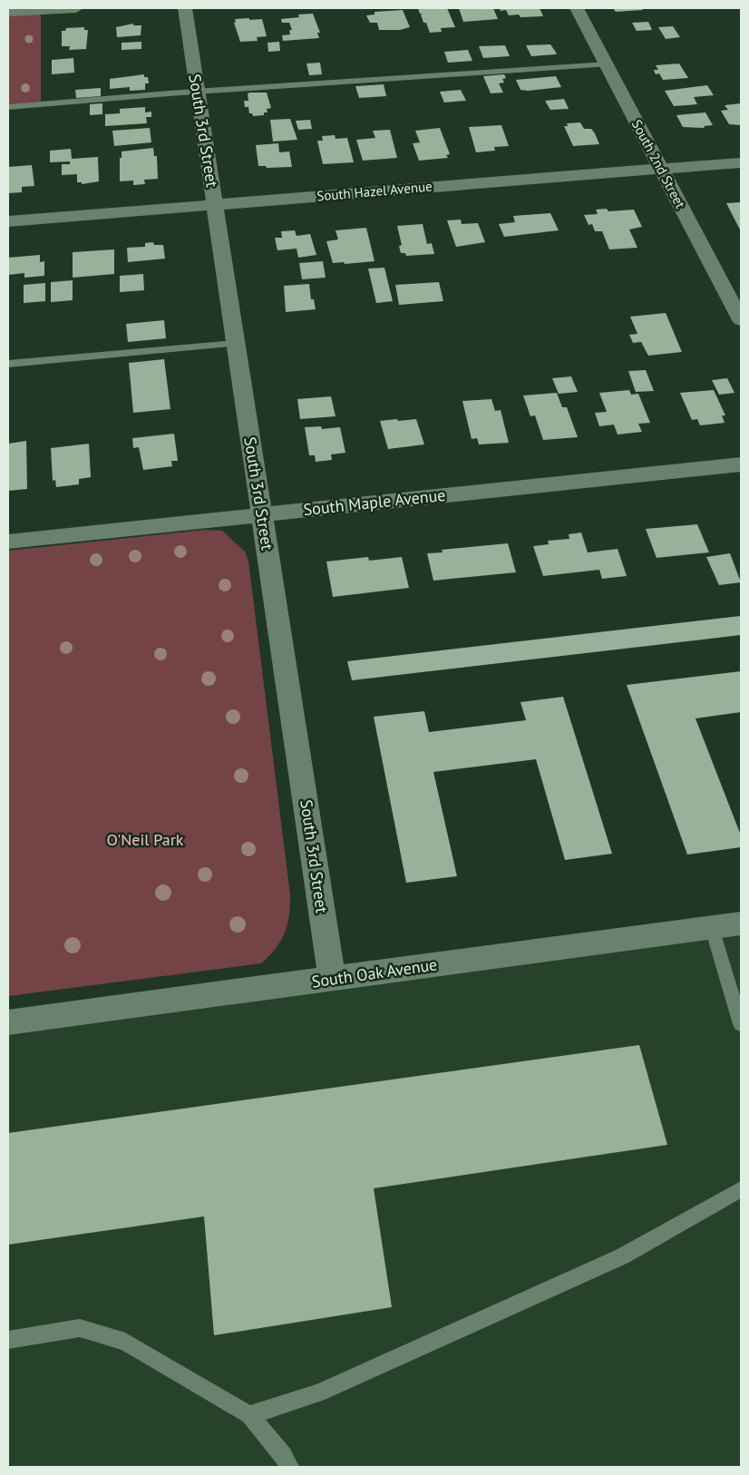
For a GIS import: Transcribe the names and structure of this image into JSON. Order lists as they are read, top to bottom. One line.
{"streets":{"street":["South 3rd Street","South 2nd Street","South Hazel Avenue","South Maple Avenue","South Oak Avenue"]},"crossings":[["South 3rd Street","South Hazel Avenue"],["South 3rd Street","South Maple Avenue"],["South 3rd Street","South Oak Avenue"],["South 2nd Street","South Hazel Avenue"]],"parks":["O'Neil Park"]}
